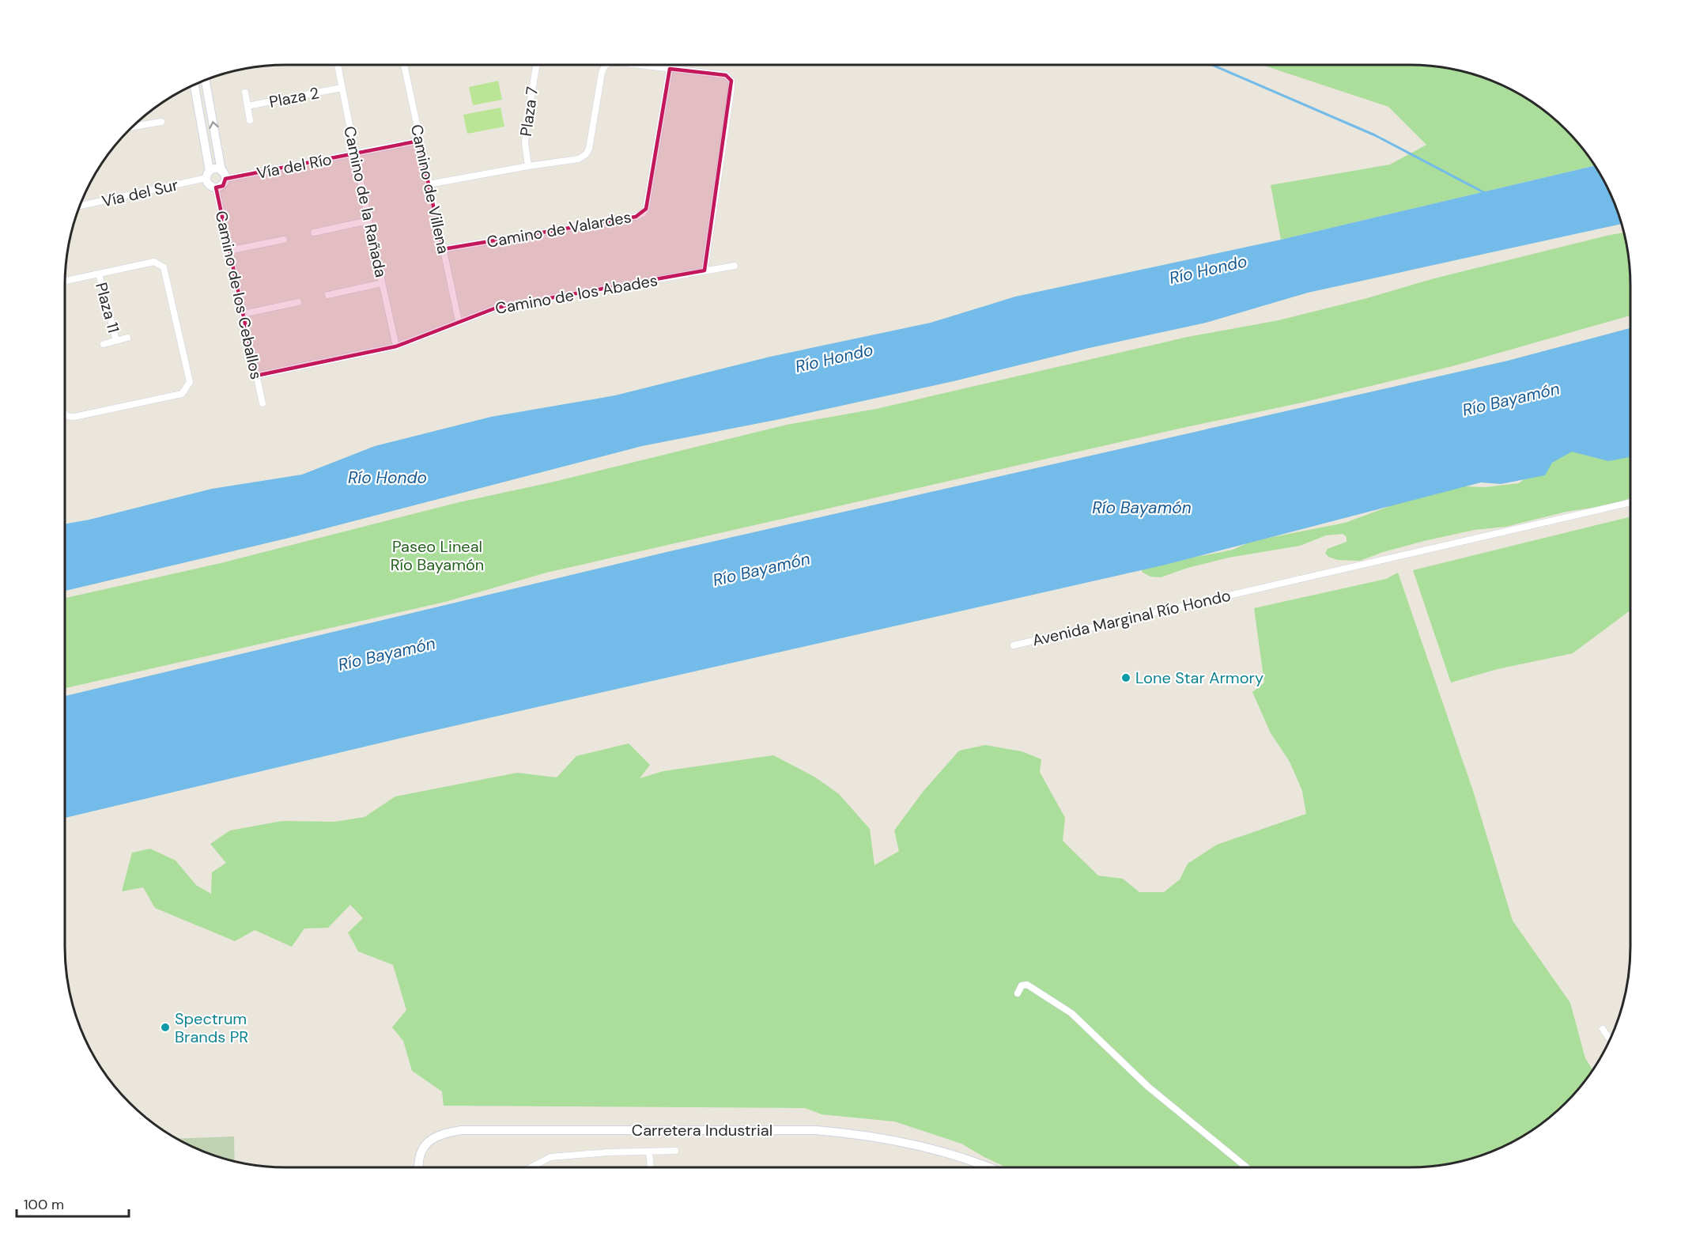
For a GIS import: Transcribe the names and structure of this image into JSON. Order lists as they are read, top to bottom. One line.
{"streets":{"street":["Plaza 2","Plaza 7","Vía del Río","Camino de Villena","Vía del Sur","Camino de la Rañada","Camino de Valardes","Camino de los Abades","Camino de los Ceballos","Plaza 11","Avenida Marginal Río Hondo","Carretera Industrial"]},"crossings":[["Plaza 2","Camino de la Rañada"],["Vía del Río","Camino de Villena"],["Vía del Río","Vía del Sur"],["Vía del Río","Camino de la Rañada"],["Vía del Río","Camino de los Ceballos"],["Camino de Villena","Camino de Valardes"],["Camino de Villena","Camino de los Abades"],["Vía del Sur","Camino de los Ceballos"],["Camino de la Rañada","Camino de los Abades"],["Camino de los Abades","Camino de los Ceballos"]],"water":["Río Hondo","Río Bayamón"],"parks":["Paseo Lineal Río Bayamón"],"places":["Lone Star Armory","Spectrum Brands PR"],"scale_bar":"100 m"}
